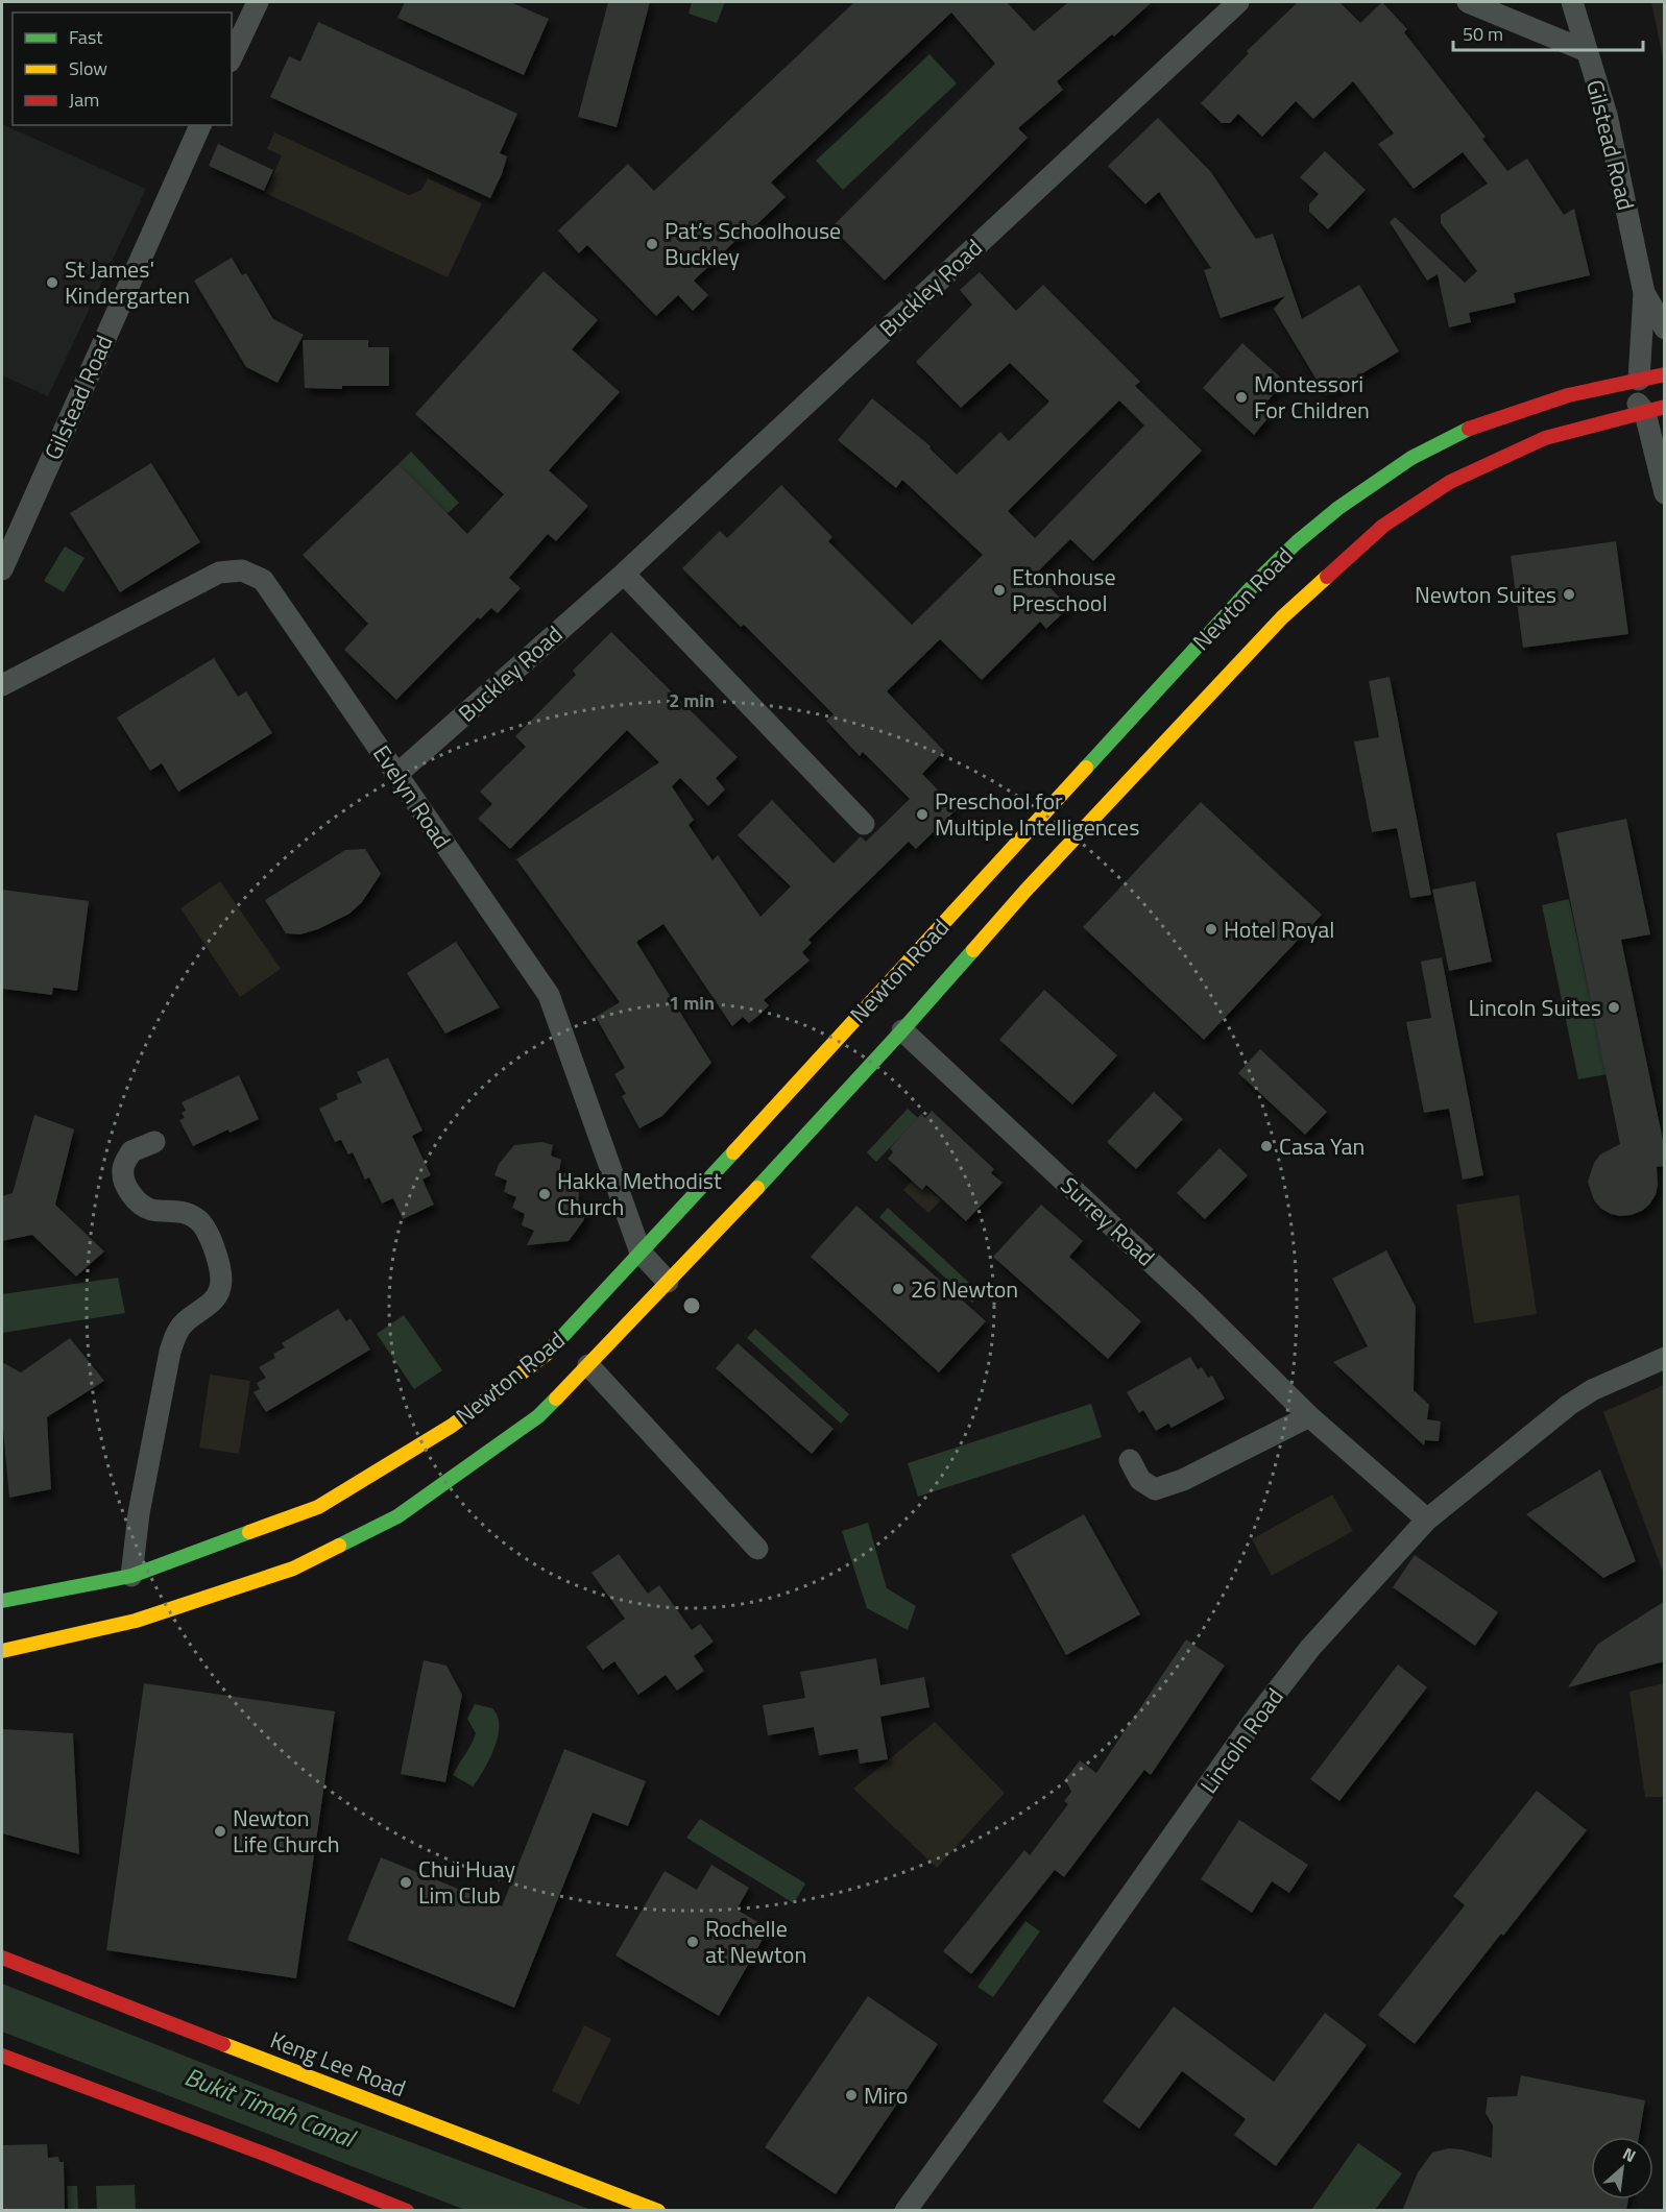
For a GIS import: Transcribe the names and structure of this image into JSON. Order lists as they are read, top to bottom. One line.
{"streets":{"main road":["Newton Road","Keng Lee Road"],"street":["Gilstead Road","Buckley Road","Evelyn Road","Surrey Road","Lincoln Road"]},"crossings":[["Gilstead Road","Newton Road"],["Buckley Road","Evelyn Road"],["Newton Road","Evelyn Road"],["Newton Road","Surrey Road"],["Surrey Road","Lincoln Road"]],"water":["Bukit Timah Canal"],"places":["Pat’s Schoolhouse Buckley","St James' Kindergarten","Montessori For Children","Etonhouse Preschool","Newton Suites","Preschool for Multiple Intelligences","Hotel Royal","Lincoln Suites","Casa Yan","Hakka Methodist Church","26 Newton","Newton Life Church","Chui Huay Lim Club","Rochelle at Newton","Miro"],"legend":["Fast","Slow","Jam"],"scale_bar":"50 m","north":"top right","rings":["2 min","1 min"]}
